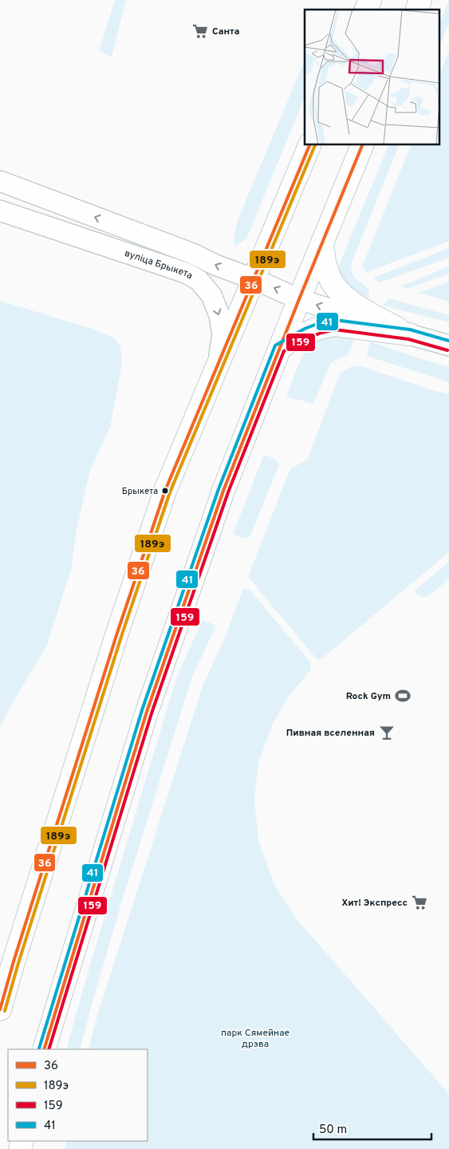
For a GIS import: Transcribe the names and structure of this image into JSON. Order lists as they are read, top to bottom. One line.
{"streets":{"street":["вуліца Брыкета"]},"parks":["парк Сямейнае дрэва"],"places":{"supermarket":["Санта","Хит! Экспресс"],"other":["Брыкета"],"sports":["Rock Gym"],"bar":["Пивная вселенная"]},"lines":["transit line 36","transit line 189э","transit line 41","transit line 159"],"legend":["36","189э","159","41"],"scale_bar":"50 m"}
